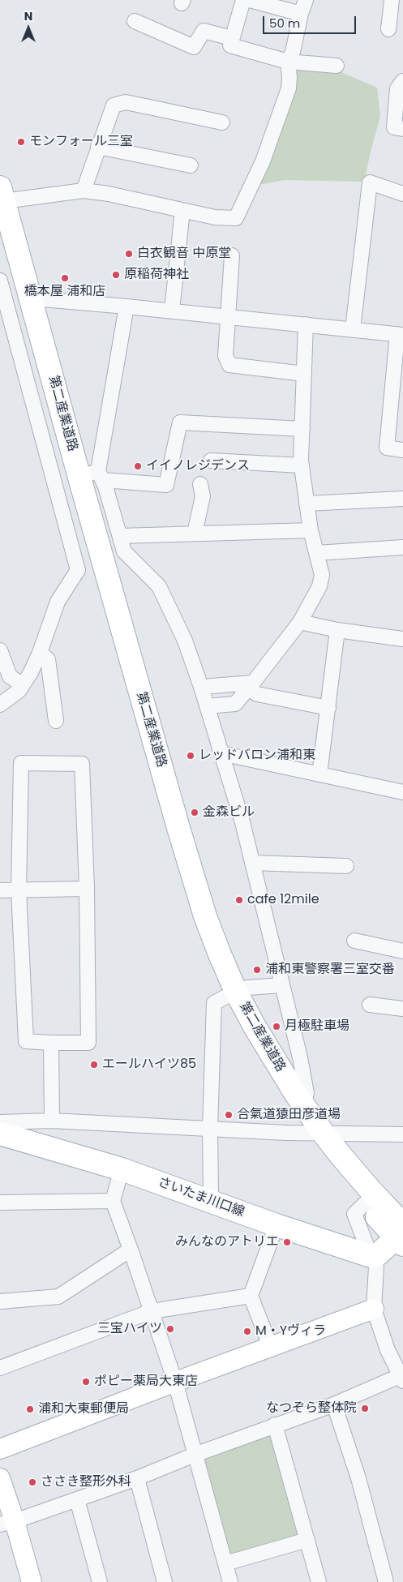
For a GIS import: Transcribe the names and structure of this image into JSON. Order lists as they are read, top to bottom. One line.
{"streets":{"main road":["第二産業道路","さいたま川口線"]},"places":["モンフォール三室","白衣観音 中原堂","原稲荷神社","橋本屋 浦和店","イイノレジデンス","レッドバロン浦和東","金森ビル","cafe 12mile","浦和東警察署三室交番","月極駐車場","エールハイツ85","合氣道猿田彦道場","みんなのアトリエ","三宝ハイツ","M・Yヴィラ","ポピー薬局大東店","なつぞら整体院","浦和大東郵便局","ささき整形外科"],"scale_bar":"50 m","north":"top"}
